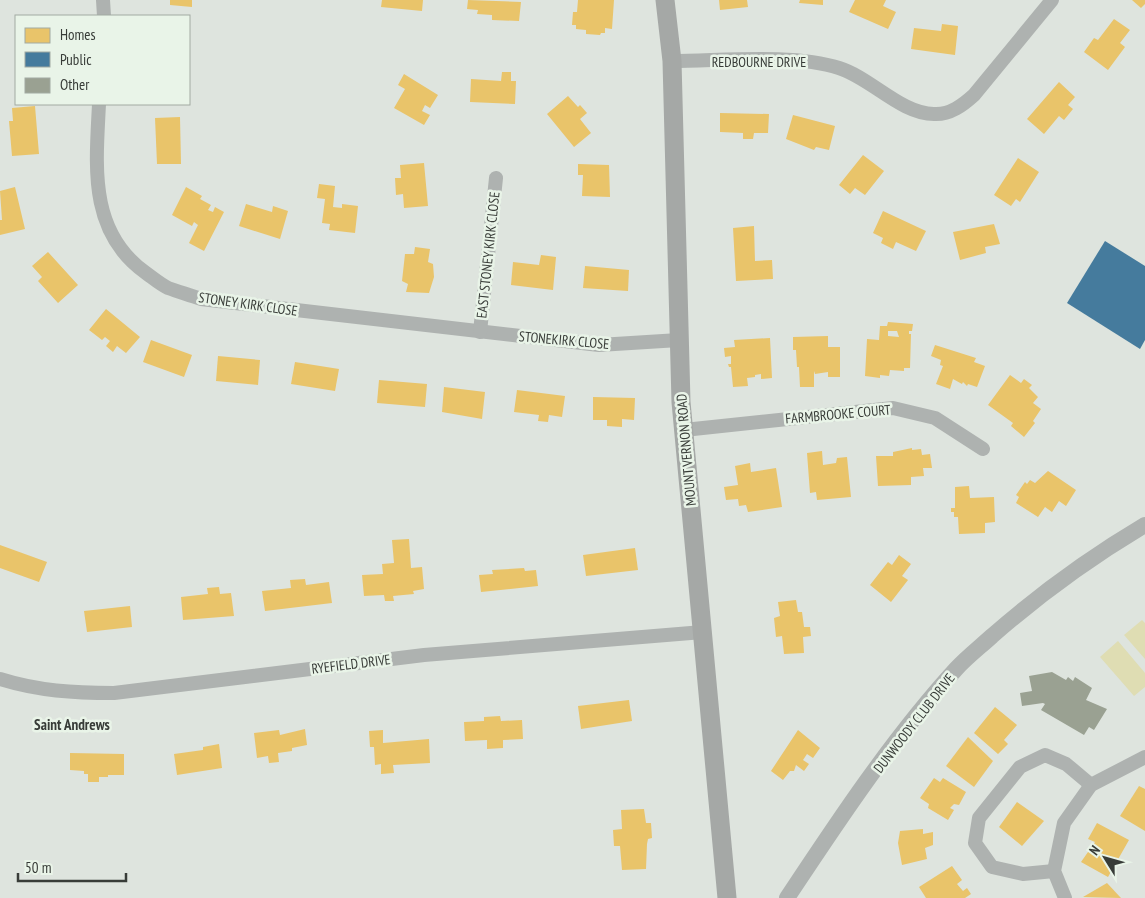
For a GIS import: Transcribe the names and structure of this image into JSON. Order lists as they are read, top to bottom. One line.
{"streets":{"main road":["MOUNT VERNON ROAD"],"street":["REDBOURNE DRIVE","EAST STONEY KIRK CLOSE","STONEY KIRK CLOSE","STONEKIRK CLOSE","FARMBROOKE COURT","RYEFIELD DRIVE","DUNWOODY CLUB DRIVE"]},"crossings":[["REDBOURNE DRIVE","MOUNT VERNON ROAD"],["EAST STONEY KIRK CLOSE","STONEY KIRK CLOSE"],["EAST STONEY KIRK CLOSE","STONEKIRK CLOSE"],["STONEY KIRK CLOSE","STONEKIRK CLOSE"],["STONEKIRK CLOSE","MOUNT VERNON ROAD"],["FARMBROOKE COURT","MOUNT VERNON ROAD"],["MOUNT VERNON ROAD","RYEFIELD DRIVE"]],"districts":["Saint Andrews"],"legend":["Homes","Public","Other"],"scale_bar":"50 m","north":"top left"}
